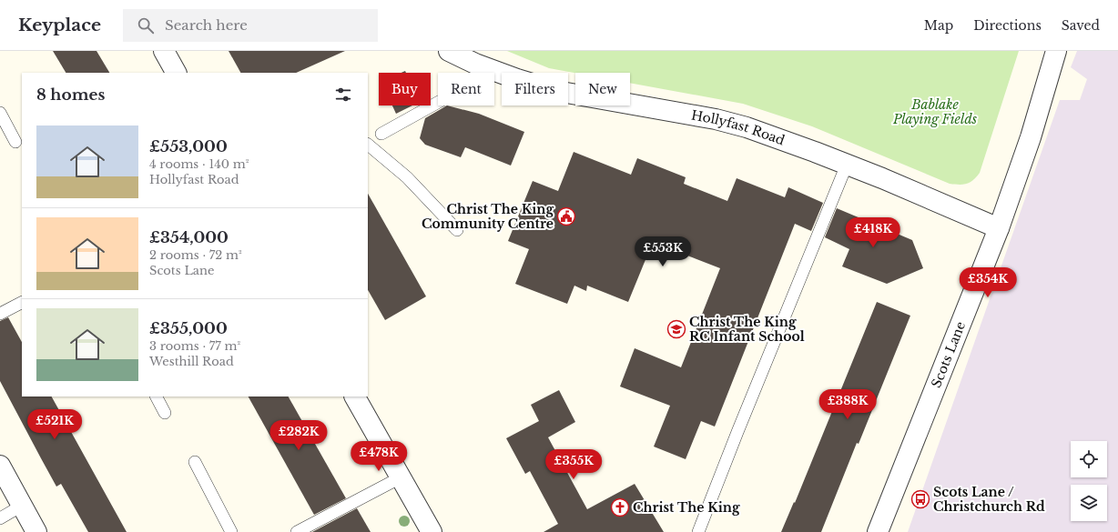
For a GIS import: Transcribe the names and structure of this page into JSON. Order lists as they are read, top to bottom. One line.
{"streets":{"street":["Hollyfast Road","Scots Lane"]},"crossings":[["Hollyfast Road","Scots Lane"]],"parks":["Bablake Playing Fields"],"places":{"public building":["Christ The King Community Centre"],"school or university":["Christ The King RC Infant School"],"bus stop":["Scots Lane / Christchurch Rd"],"church":["Christ The King"]},"page":{"header":"Keyplace","search":"Search here","nav":["Map","Directions","Saved"],"chip":["Buy","Rent","Filters","New"],"heading":"8 homes","list":[{"name":"£553,000","note":"4 rooms · 140 m² · Hollyfast Road"},{"name":"£354,000","note":"2 rooms · 72 m² · Scots Lane"},{"name":"£355,000","note":"3 rooms · 77 m² · Westhill Road"}],"price":["£418K","£553K","£354K","£388K","£521K","£282K","£478K","£355K"]}}
